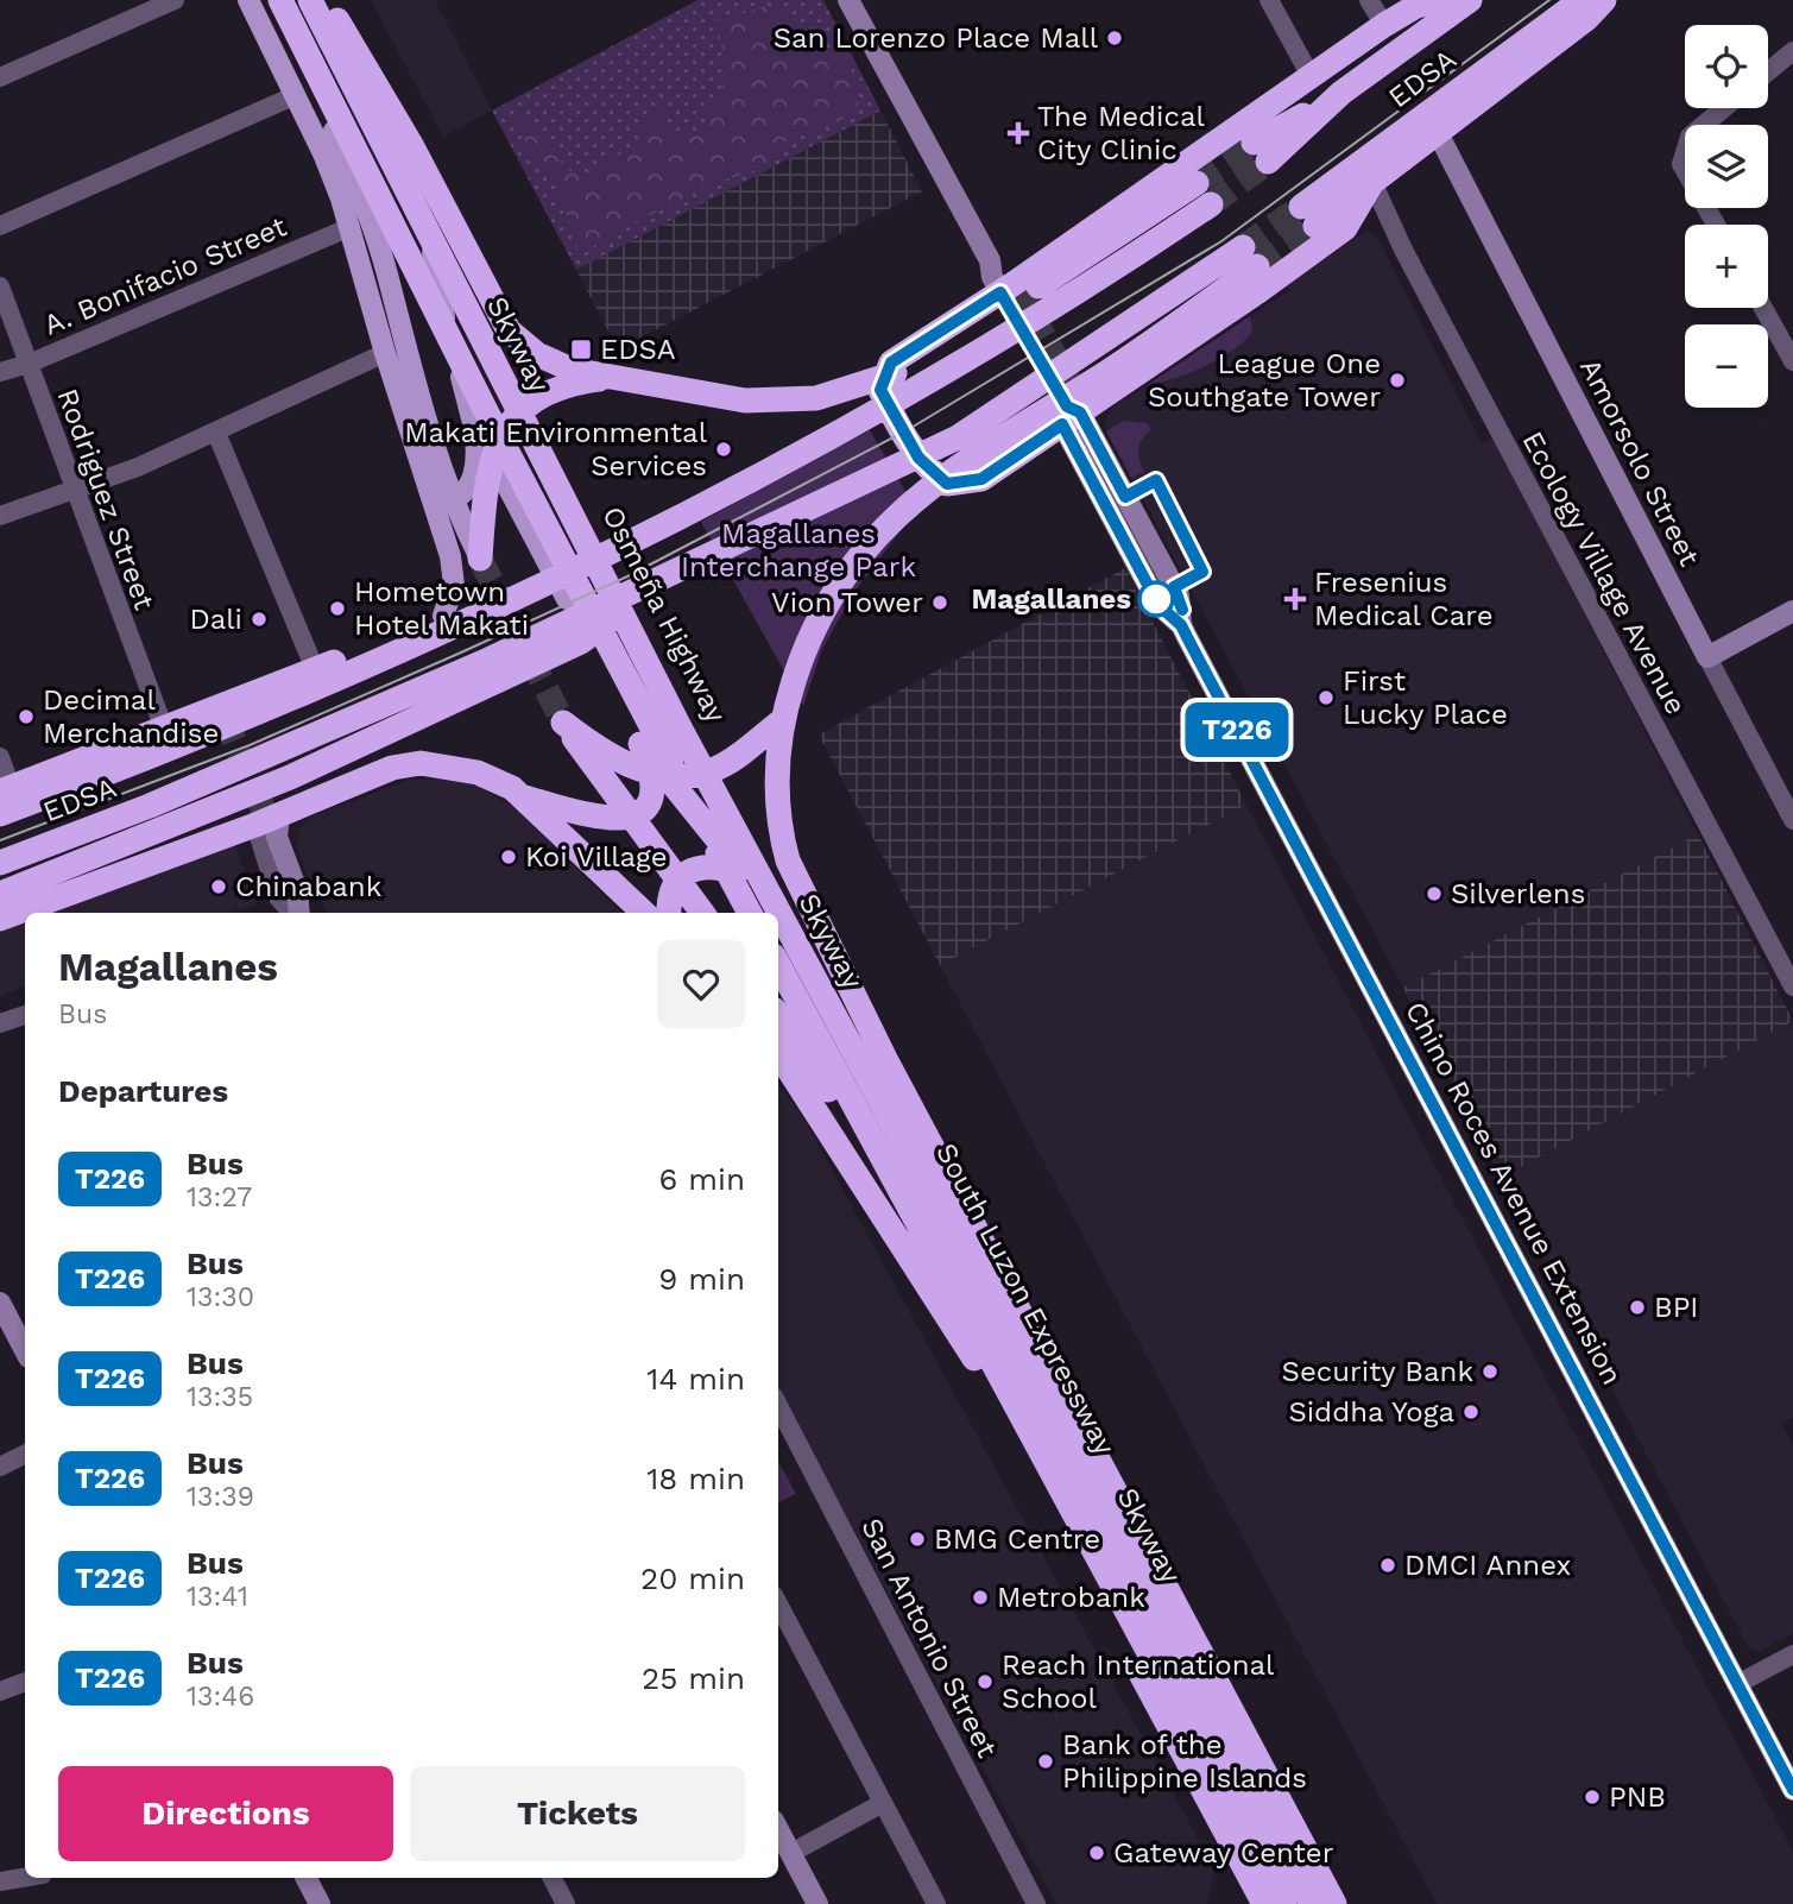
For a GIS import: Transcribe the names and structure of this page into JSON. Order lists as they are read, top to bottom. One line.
{"streets":{"highway":["EDSA","Skyway","South Luzon Expressway"],"main road":["Amorsolo Street","Osmeña Highway","Chino Roces Avenue Extension"],"street":["A. Bonifacio Street","Rodriguez Street","Ecology Village Avenue","San Antonio Street"]},"crossings":[["EDSA","Ecology Village Avenue"],["A. Bonifacio Street","Rodriguez Street"],["Skyway","South Luzon Expressway"],["Osmeña Highway","South Luzon Expressway"]],"parks":["Magallanes Interchange Park"],"places":{"other":["San Lorenzo Place Mall","League One Southgate Tower","Makati Environmental Services","Magallanes","Vion Tower","Hometown Hotel Makati","Dali","First Lucky Place","Decimal Merchandise","Koi Village","Chinabank","Silverlens","BPI","Security Bank","Siddha Yoga","BMG Centre","DMCI Annex","Metrobank","Reach International School","Bank of the Philippine Islands","PNB","Gateway Center"],"health":["The Medical City Clinic","Fresenius Medical Care"],"transit":["EDSA"]},"lines":["bus line T226"],"page":{"on_map":"T226","map_buttons":["+","−"],"heading":[["Magallanes","Bus"],"Departures"],"list":[{"mark":"T226","name":"Bus","note":"13:27","value":"6 min"},{"mark":"T226","name":"Bus","note":"13:30","value":"9 min"},{"mark":"T226","name":"Bus","note":"13:35","value":"14 min"},{"mark":"T226","name":"Bus","note":"13:39","value":"18 min"},{"mark":"T226","name":"Bus","note":"13:41","value":"20 min"},{"mark":"T226","name":"Bus","note":"13:46","value":"25 min"}],"buttons":["Directions","Tickets"]}}
